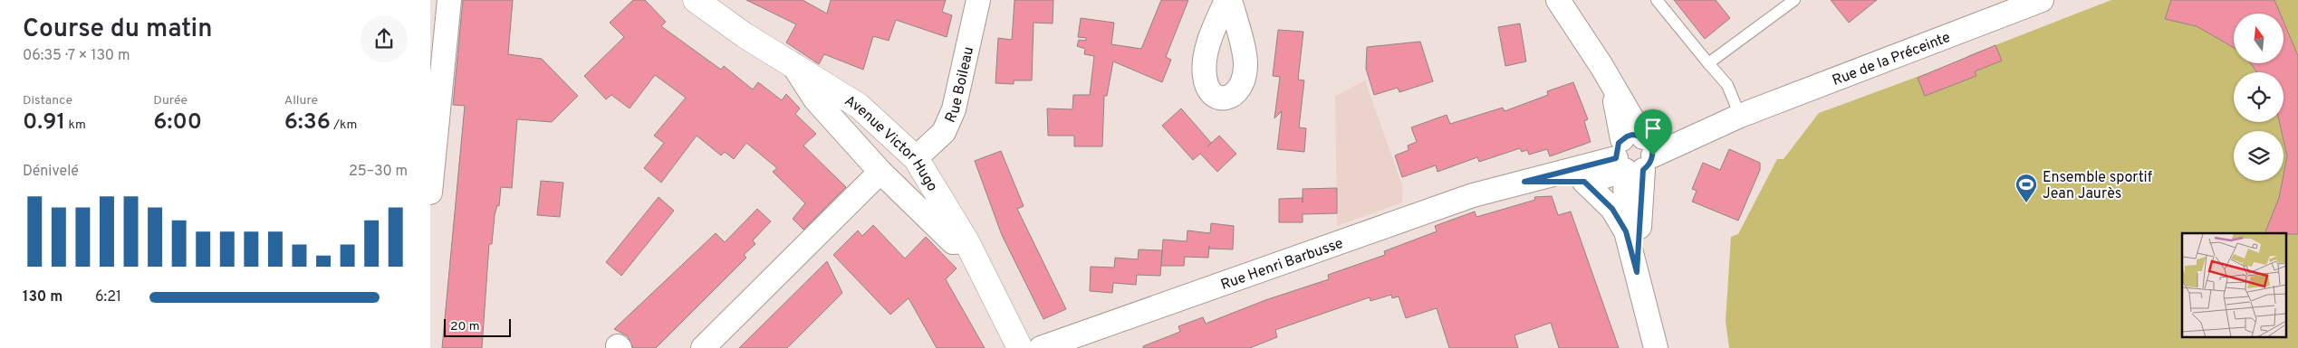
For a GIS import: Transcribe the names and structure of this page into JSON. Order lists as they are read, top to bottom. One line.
{"streets":{"street":["Rue de la Préceinte","Rue Boileau","Avenue Victor Hugo","Rue Henri Barbusse"]},"crossings":[["Rue de la Préceinte","Rue Henri Barbusse"],["Rue Boileau","Avenue Victor Hugo"]],"places":{"sports":["Ensemble sportif Jean Jaurès"]},"scale_bar":"20 m","north":"top","page":{"heading":["Course du matin","06:35 · 7 × 130 m"],"stats":[["Distance","0.91 km"],["Durée","6:00"],["Allure","6:36 /km"]],"chart":["Dénivelé","25–30 m"],"list":[{"name":"130 m","note":"6:21"}],"scale":"20 m"}}
